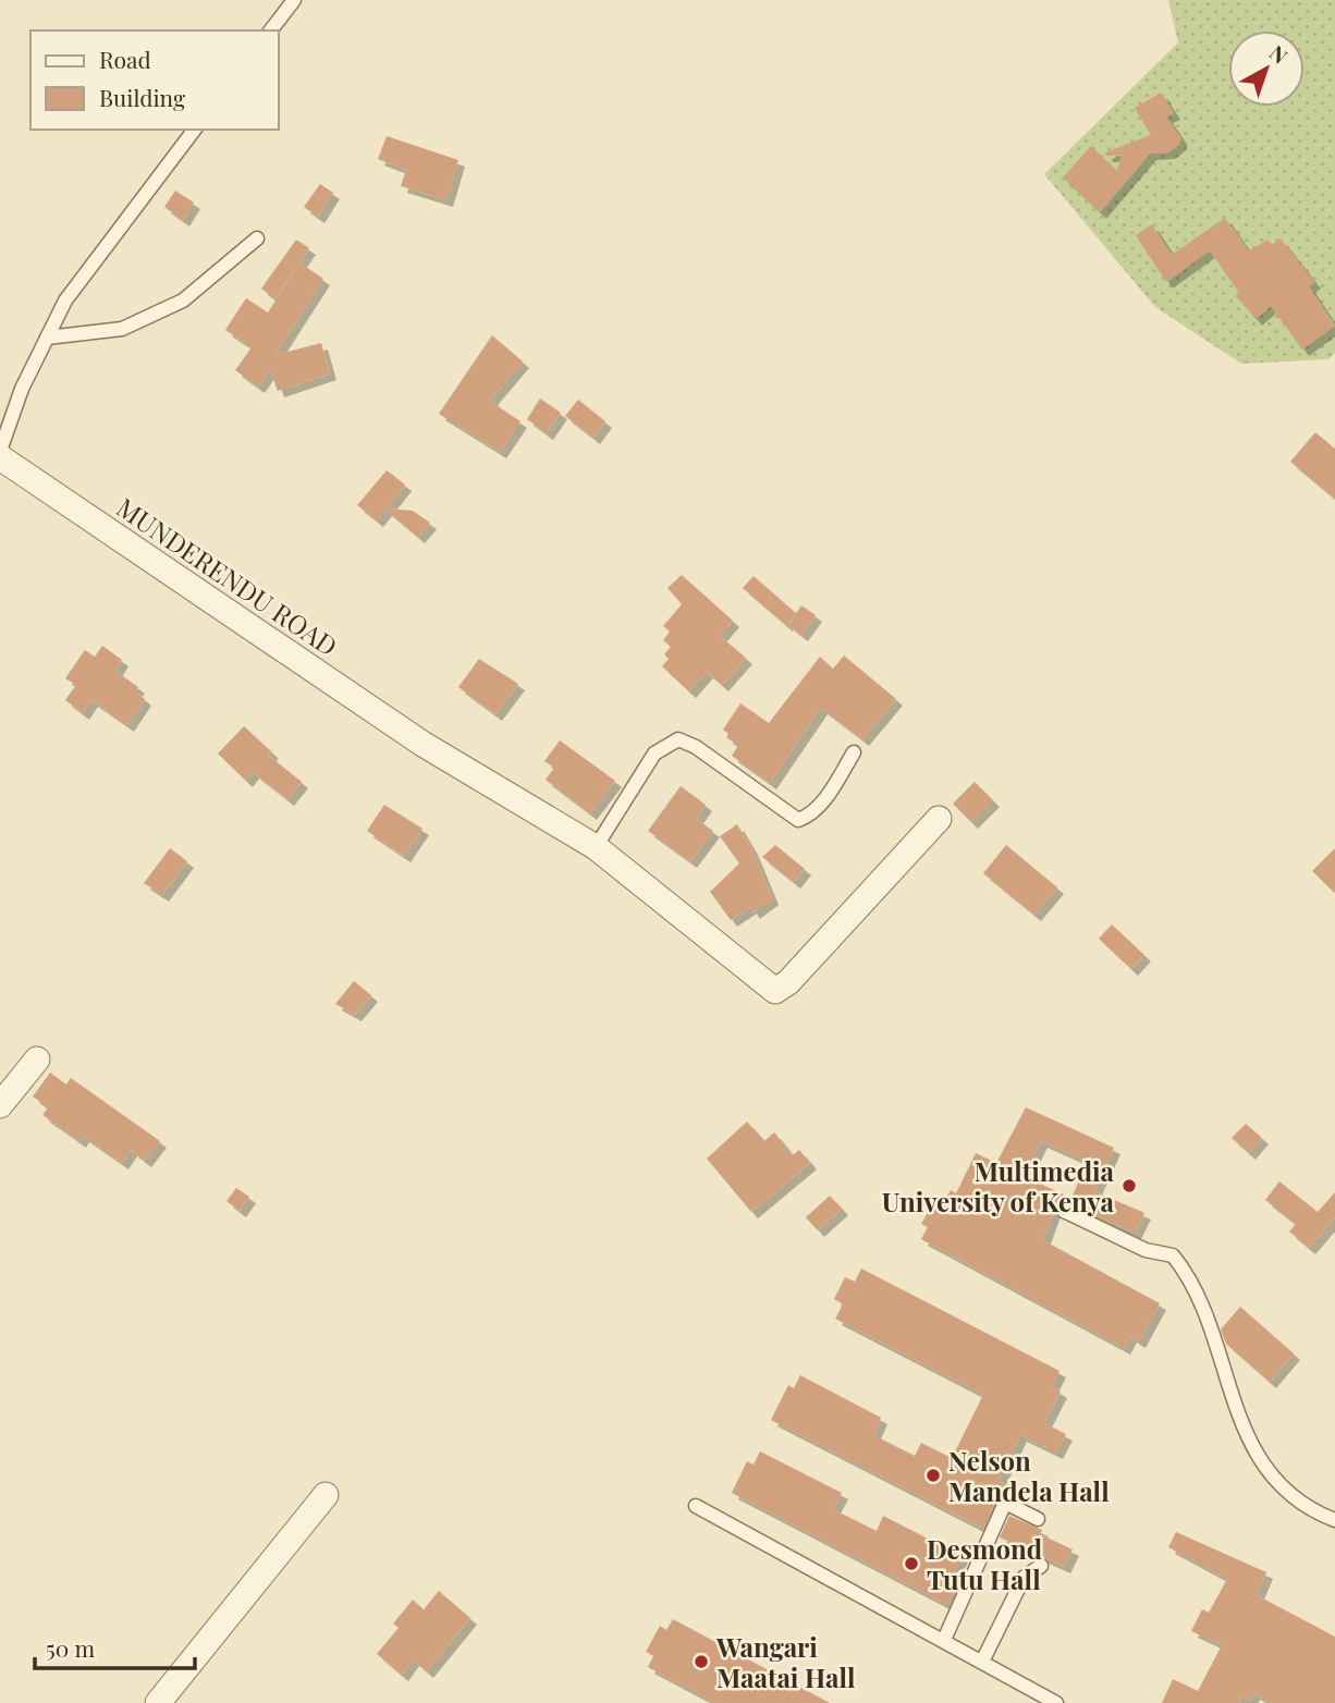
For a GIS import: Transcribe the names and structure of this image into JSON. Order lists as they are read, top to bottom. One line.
{"streets":{"street":["MUNDERENDU ROAD"]},"places":["Multimedia University of Kenya","Nelson Mandela Hall","Desmond Tutu Hall","Wangari Maatai Hall"],"legend":["Road","Building"],"scale_bar":"50 m","north":"top right"}
